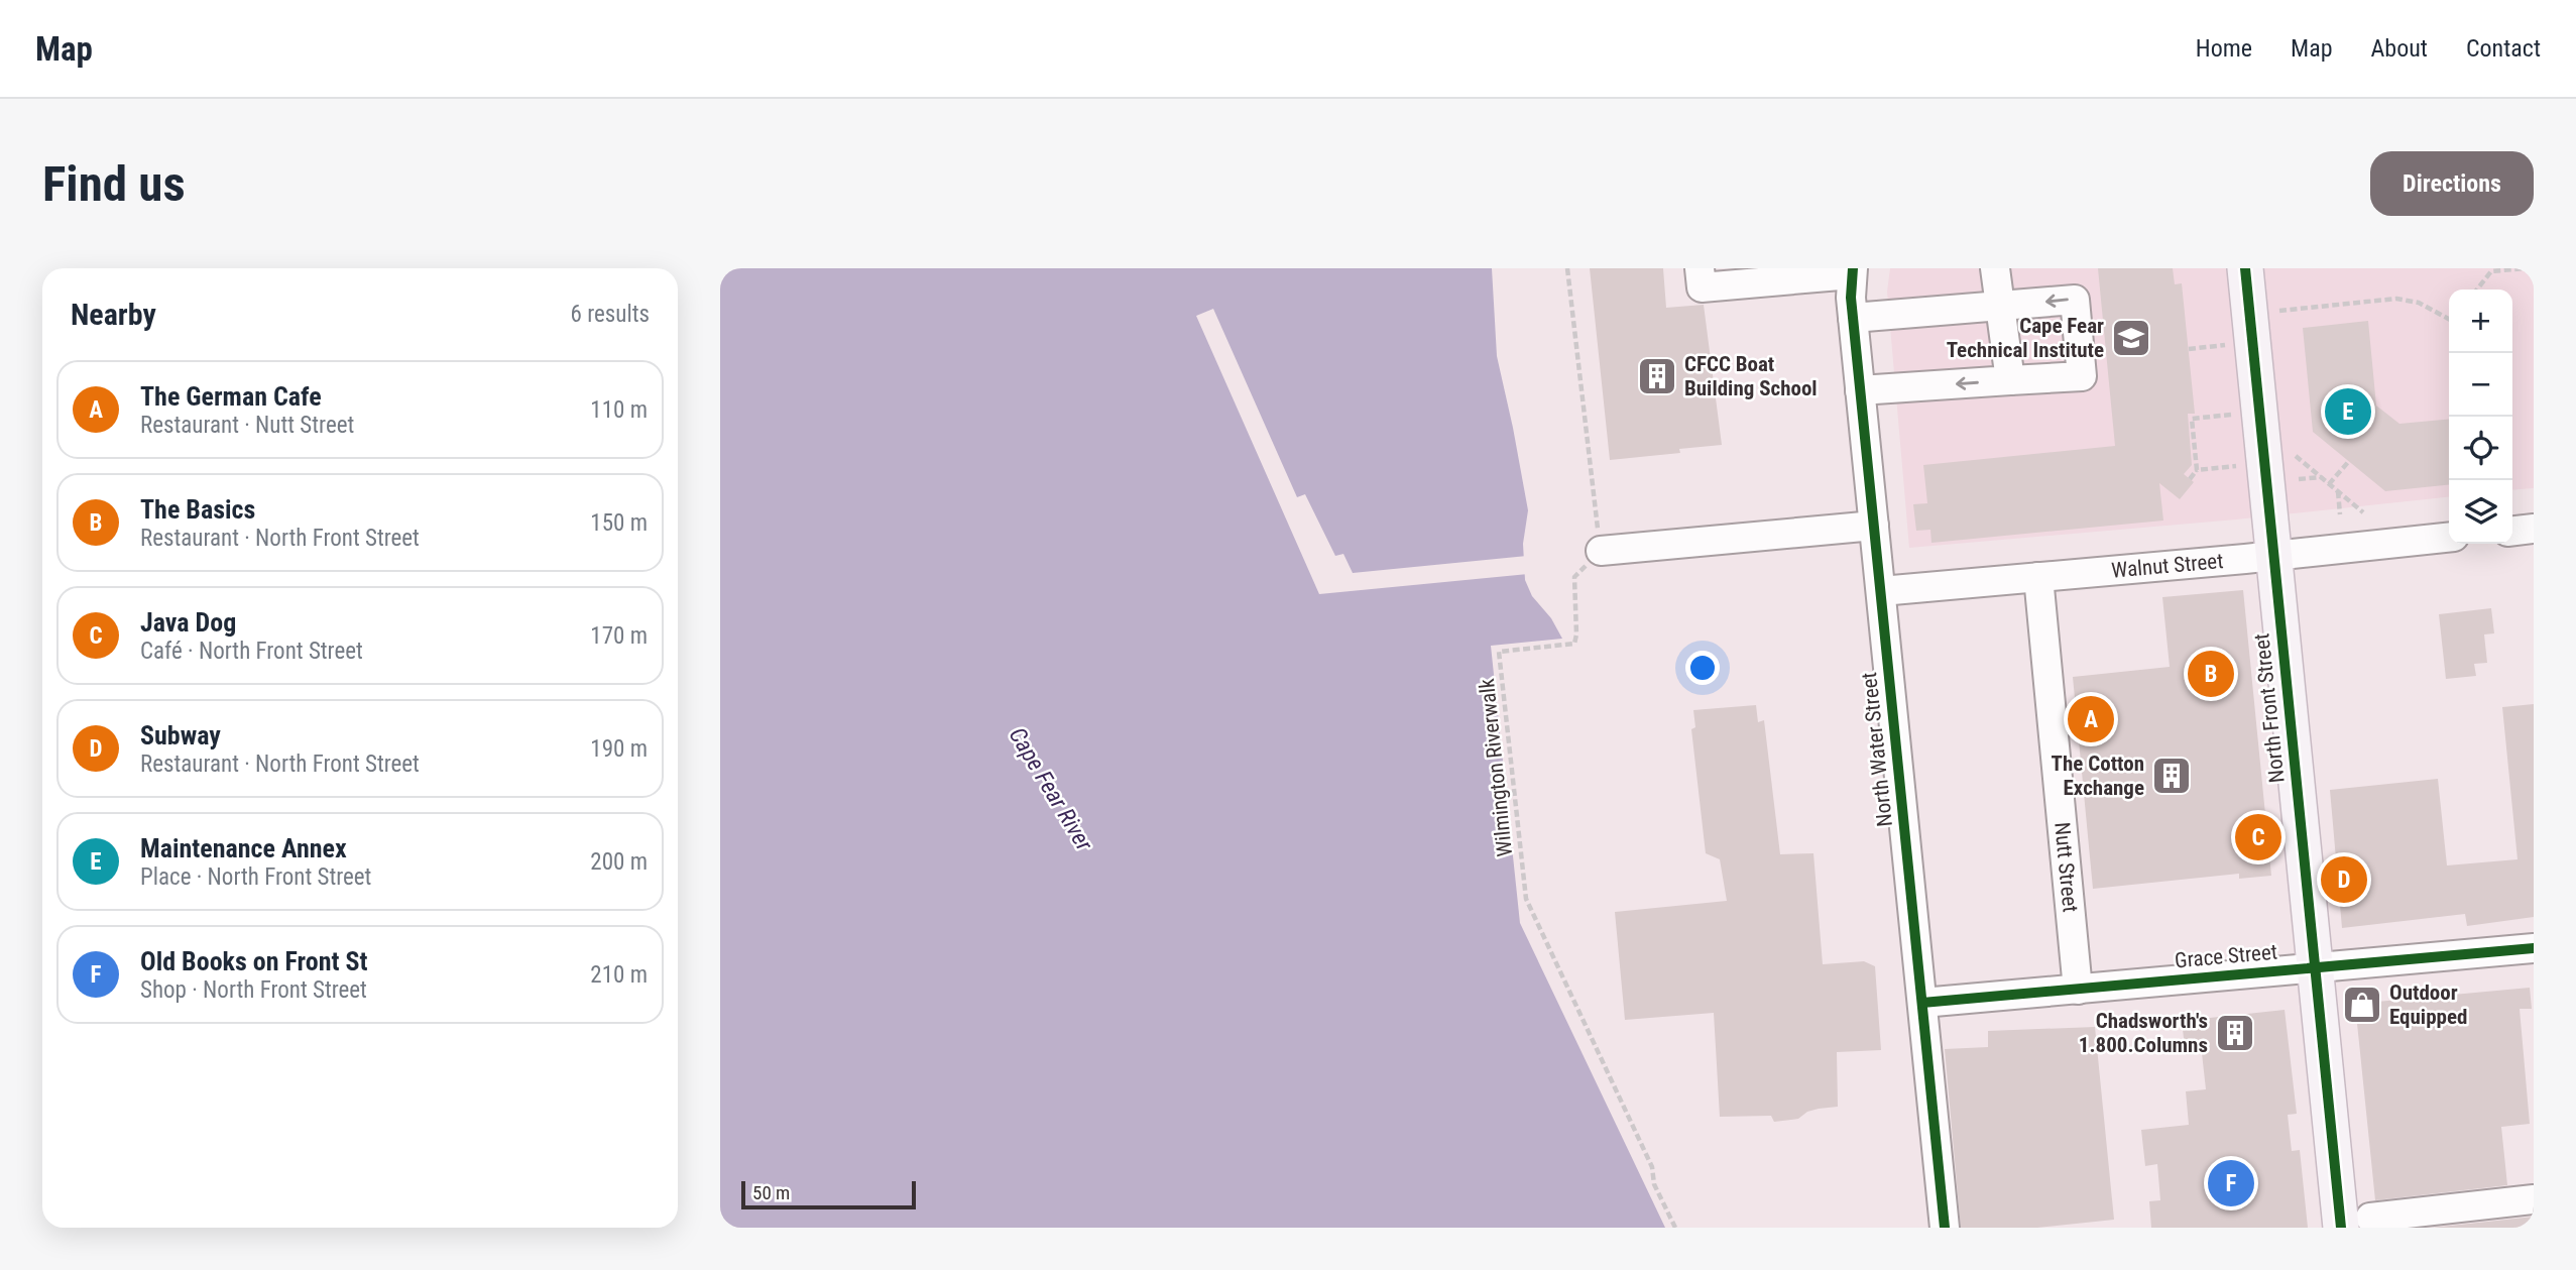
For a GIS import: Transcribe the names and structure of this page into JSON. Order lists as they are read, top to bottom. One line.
{"streets":{"main road":["North Front Street"],"street":["Walnut Street","North Water Street","Nutt Street","Grace Street"],"path":["Wilmington Riverwalk"]},"crossings":[["Walnut Street","North Front Street"],["Walnut Street","North Water Street"],["Walnut Street","Nutt Street"],["North Front Street","Grace Street"],["North Water Street","Grace Street"],["Nutt Street","Grace Street"]],"water":["Cape Fear River"],"places":{"school or university":["Cape Fear Technical Institute"],"building":["CFCC Boat Building School","The Cotton Exchange","Chadsworth's 1.800.Columns"],"shop":["Outdoor Equipped"]},"scale_bar":"50 m","page":{"header":"Map","nav":["Home","Map","About","Contact"],"buttons":"Directions","title":"Find us","heading":["Nearby","6 results"],"map_buttons":["+","−"],"list":[{"mark":"A","name":"The German Cafe","note":"Restaurant · Nutt Street","value":"110 m"},{"mark":"B","name":"The Basics","note":"Restaurant · North Front Street","value":"150 m"},{"mark":"C","name":"Java Dog","note":"Café · North Front Street","value":"170 m"},{"mark":"D","name":"Subway","note":"Restaurant · North Front Street","value":"190 m"},{"mark":"E","name":"Maintenance Annex","note":"Place · North Front Street","value":"200 m"},{"mark":"F","name":"Old Books on Front St","note":"Shop · North Front Street","value":"210 m"}],"pins":["E","B","A","C","D","F"],"scale":"50 m"}}
